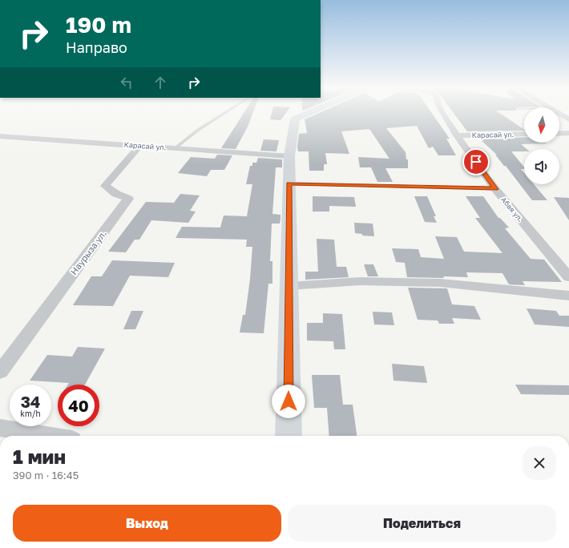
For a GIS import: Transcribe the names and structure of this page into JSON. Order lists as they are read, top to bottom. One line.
{"streets":{"street":["Карасай ул.","Абая ул.","Наурыза ул."]},"crossings":[["Карасай ул.","Абая ул."],["Карасай ул.","Наурыза ул."]],"north":"bottom","page":{"turn":["190 m","Направо"],"speed":"34 km/h","limit":"40","heading":["1 мин","390 m · 16:45"],"buttons":["Выход","Поделиться"]}}
